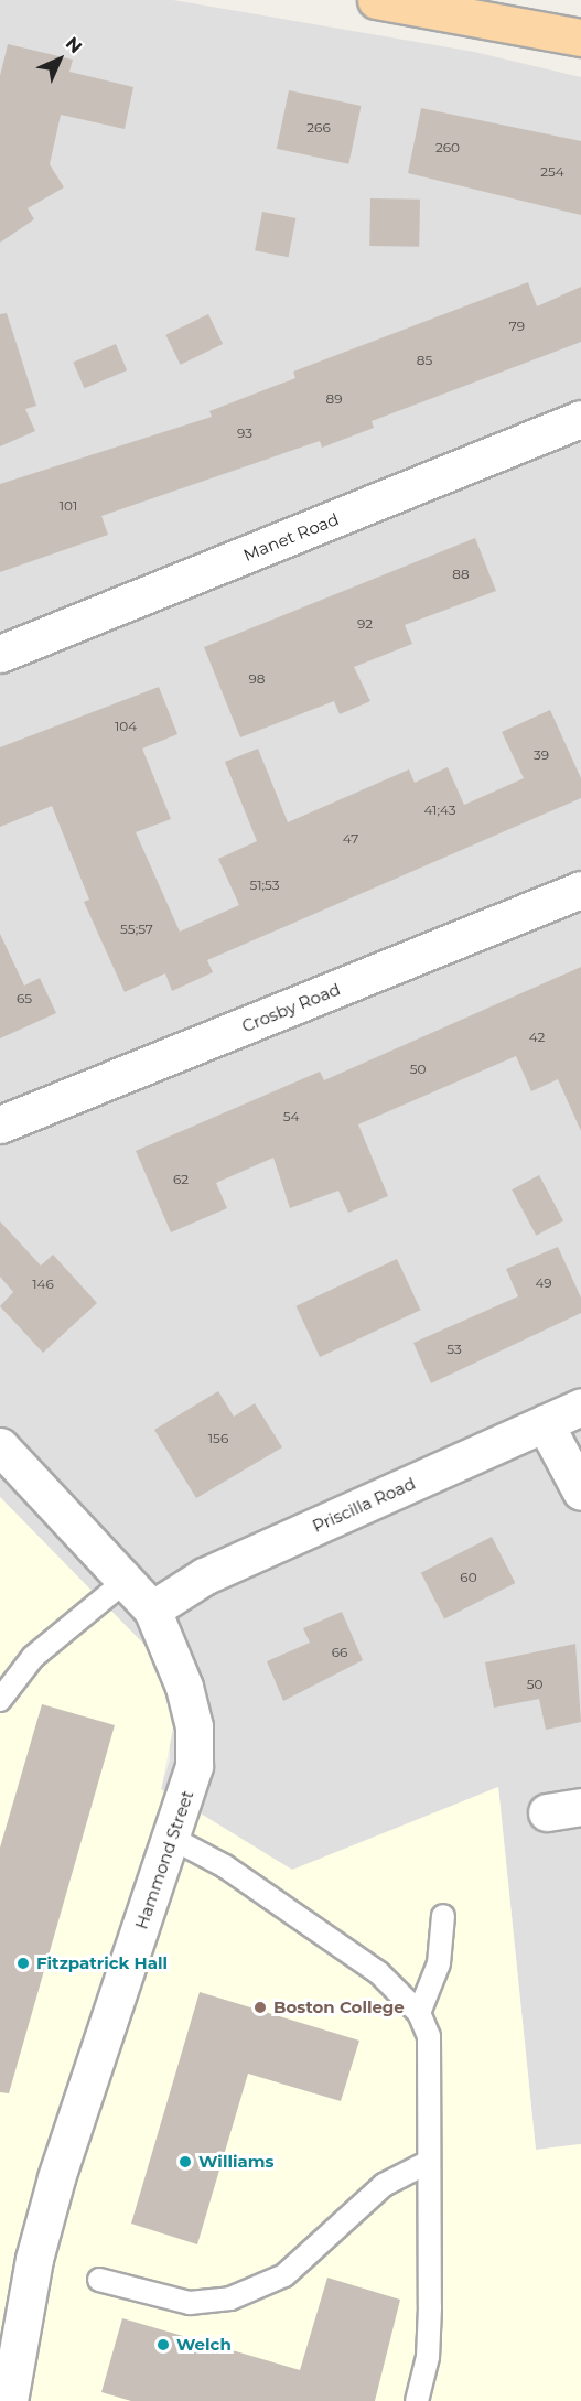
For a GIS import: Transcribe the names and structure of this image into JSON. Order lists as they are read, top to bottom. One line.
{"streets":{"street":["Manet Road","Crosby Road","Priscilla Road","Hammond Street"]},"crossings":[["Priscilla Road","Hammond Street"]],"places":["Fitzpatrick Hall","Boston College","Williams","Welch"],"house_numbers":["266","260","254","79","85","89","93","101","88","92","98","104","39","41;43","47","51;53","55;57","65","42","50","54","62","49","146","53","156","60","66","50"],"north":"top right"}
